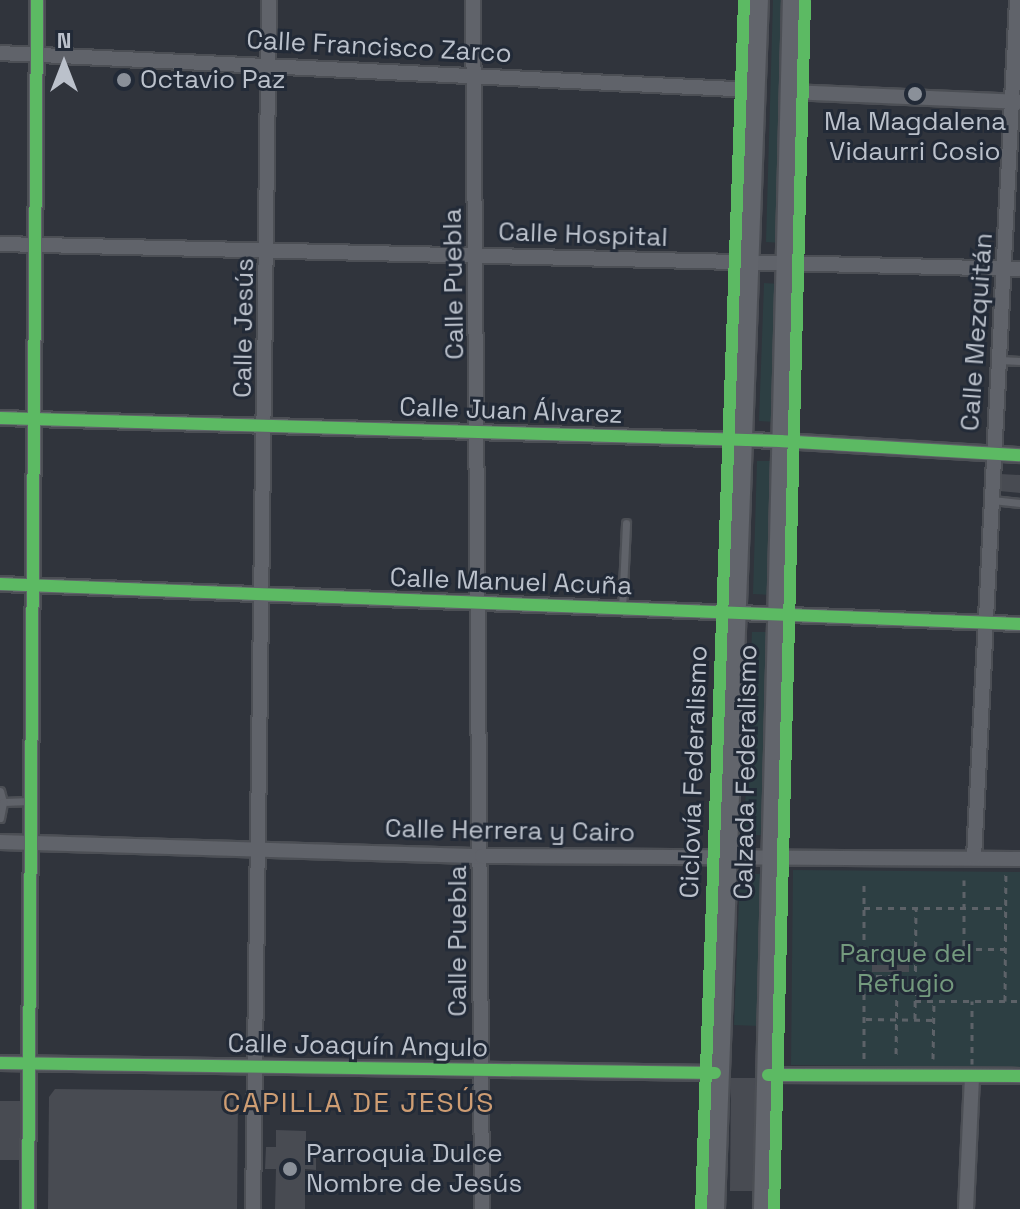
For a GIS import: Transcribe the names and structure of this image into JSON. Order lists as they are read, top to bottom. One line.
{"streets":{"main road":["Calzada Federalismo"],"street":["Calle Francisco Zarco","Calle Hospital","Calle Puebla","Calle Jesús","Calle Mezquitán","Calle Juan Álvarez","Calle Manuel Acuña","Calle Herrera y Cairo","Calle Joaquín Angulo"],"cycle path":["Ciclovía Federalismo"]},"crossings":[["Calle Francisco Zarco","Calle Puebla"],["Calle Francisco Zarco","Calle Jesús"],["Calle Francisco Zarco","Calzada Federalismo"],["Calle Hospital","Calle Puebla"],["Calle Hospital","Calle Jesús"],["Calle Hospital","Calle Mezquitán"],["Calle Hospital","Calzada Federalismo"],["Calle Puebla","Calle Juan Álvarez"],["Calle Puebla","Calle Manuel Acuña"],["Calle Puebla","Calle Herrera y Cairo"],["Calle Puebla","Calle Joaquín Angulo"],["Calle Jesús","Calle Juan Álvarez"],["Calle Jesús","Calle Manuel Acuña"],["Calle Jesús","Calle Herrera y Cairo"],["Calle Jesús","Calle Joaquín Angulo"],["Calle Mezquitán","Calle Juan Álvarez"],["Calle Mezquitán","Calle Manuel Acuña"],["Calle Mezquitán","Calle Herrera y Cairo"],["Calle Juan Álvarez","Calzada Federalismo"],["Calle Manuel Acuña","Calzada Federalismo"],["Calzada Federalismo","Calle Herrera y Cairo"],["Calzada Federalismo","Calle Joaquín Angulo"]],"districts":["CAPILLA DE JESÚS"],"parks":["Parque del Refugio"],"places":["Octavio Paz","Ma Magdalena Vidaurri Cosio","Parroquia Dulce Nombre de Jesús"],"north":"top"}
